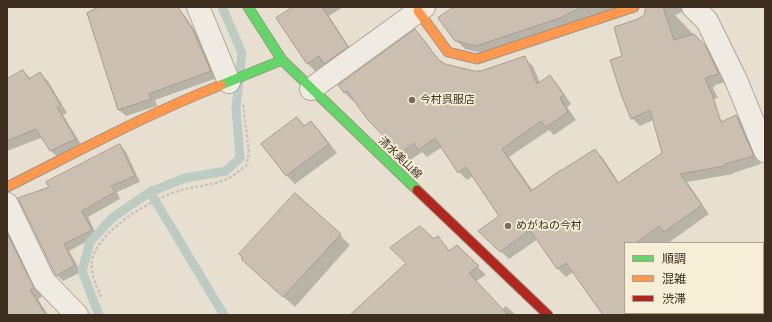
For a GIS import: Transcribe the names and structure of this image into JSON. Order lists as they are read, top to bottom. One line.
{"streets":{"street":["清水美山線"]},"places":["今村呉服店","めがねの今村"],"legend":["順調","混雑","渋滞"]}
